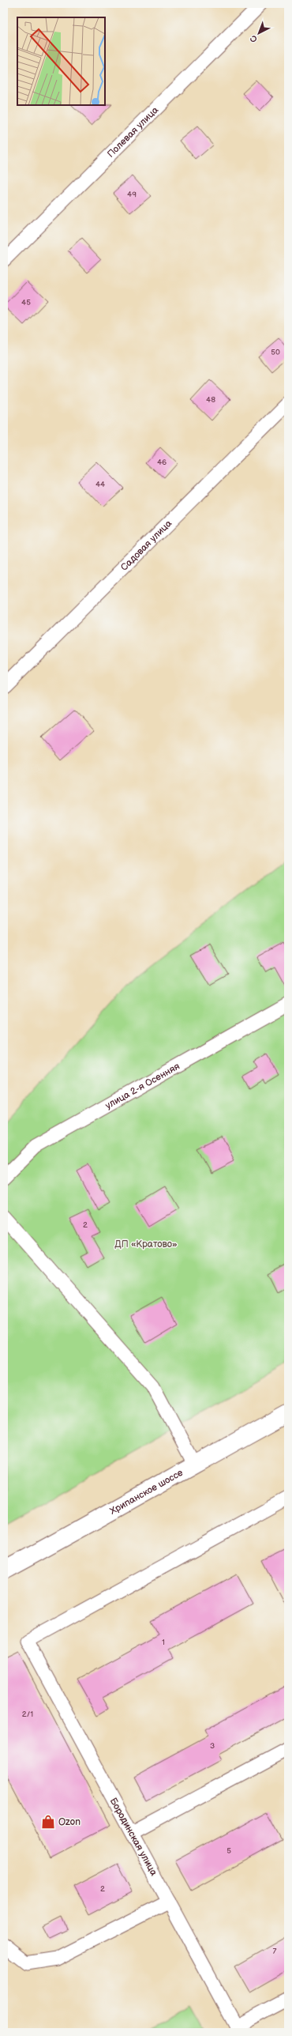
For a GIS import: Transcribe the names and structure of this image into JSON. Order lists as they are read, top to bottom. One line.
{"streets":{"main road":["Хрипанское шоссе"],"street":["Полевая улица","Садовая улица","улица 2-я Осенняя","Бородинская улица"]},"parks":["ДП «Кратово»"],"places":{"shop":["Ozon"]},"house_numbers":["49","45","50","48","46","44","2","1","2/1","3","5","2","7"],"north":"bottom left"}
